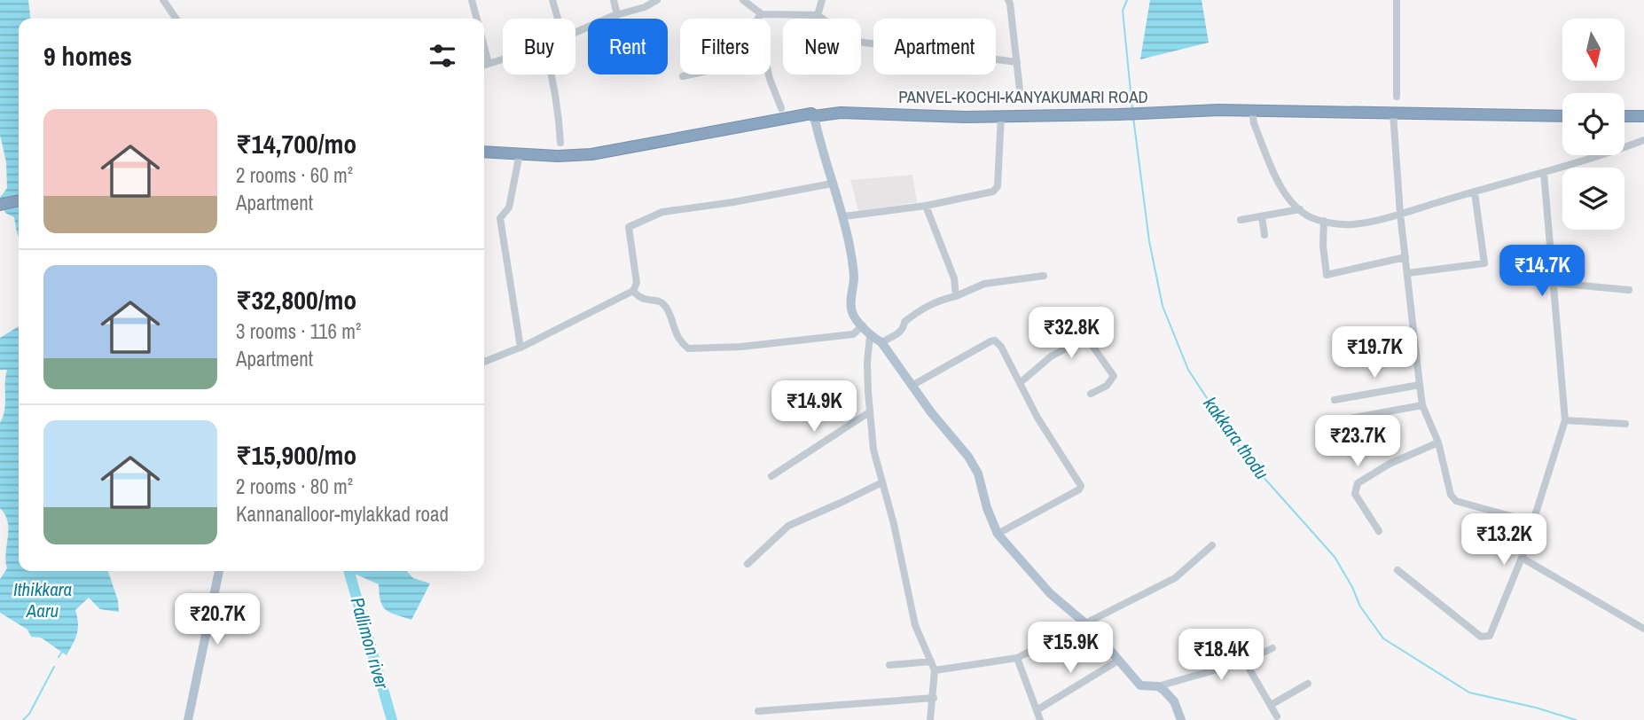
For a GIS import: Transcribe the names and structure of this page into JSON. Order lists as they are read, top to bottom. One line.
{"streets":{"highway":["PANVEL-KOCHI-KANYAKUMARI ROAD"]},"water":["kakkara thodu","Ithikkara Aaru","Pallimon river"],"north":"bottom","page":{"chip":["Buy","Rent","Filters","New","Apartment"],"heading":"9 homes","list":[{"name":"₹14,700/mo","note":"2 rooms · 60 m² · Apartment"},{"name":"₹32,800/mo","note":"3 rooms · 116 m² · Apartment"},{"name":"₹15,900/mo","note":"2 rooms · 80 m² · Kannanalloor-mylakkad road"}],"price":["₹14.7K","₹32.8K","₹19.7K","₹14.9K","₹23.7K","₹13.2K","₹20.7K","₹15.9K","₹18.4K"]}}
